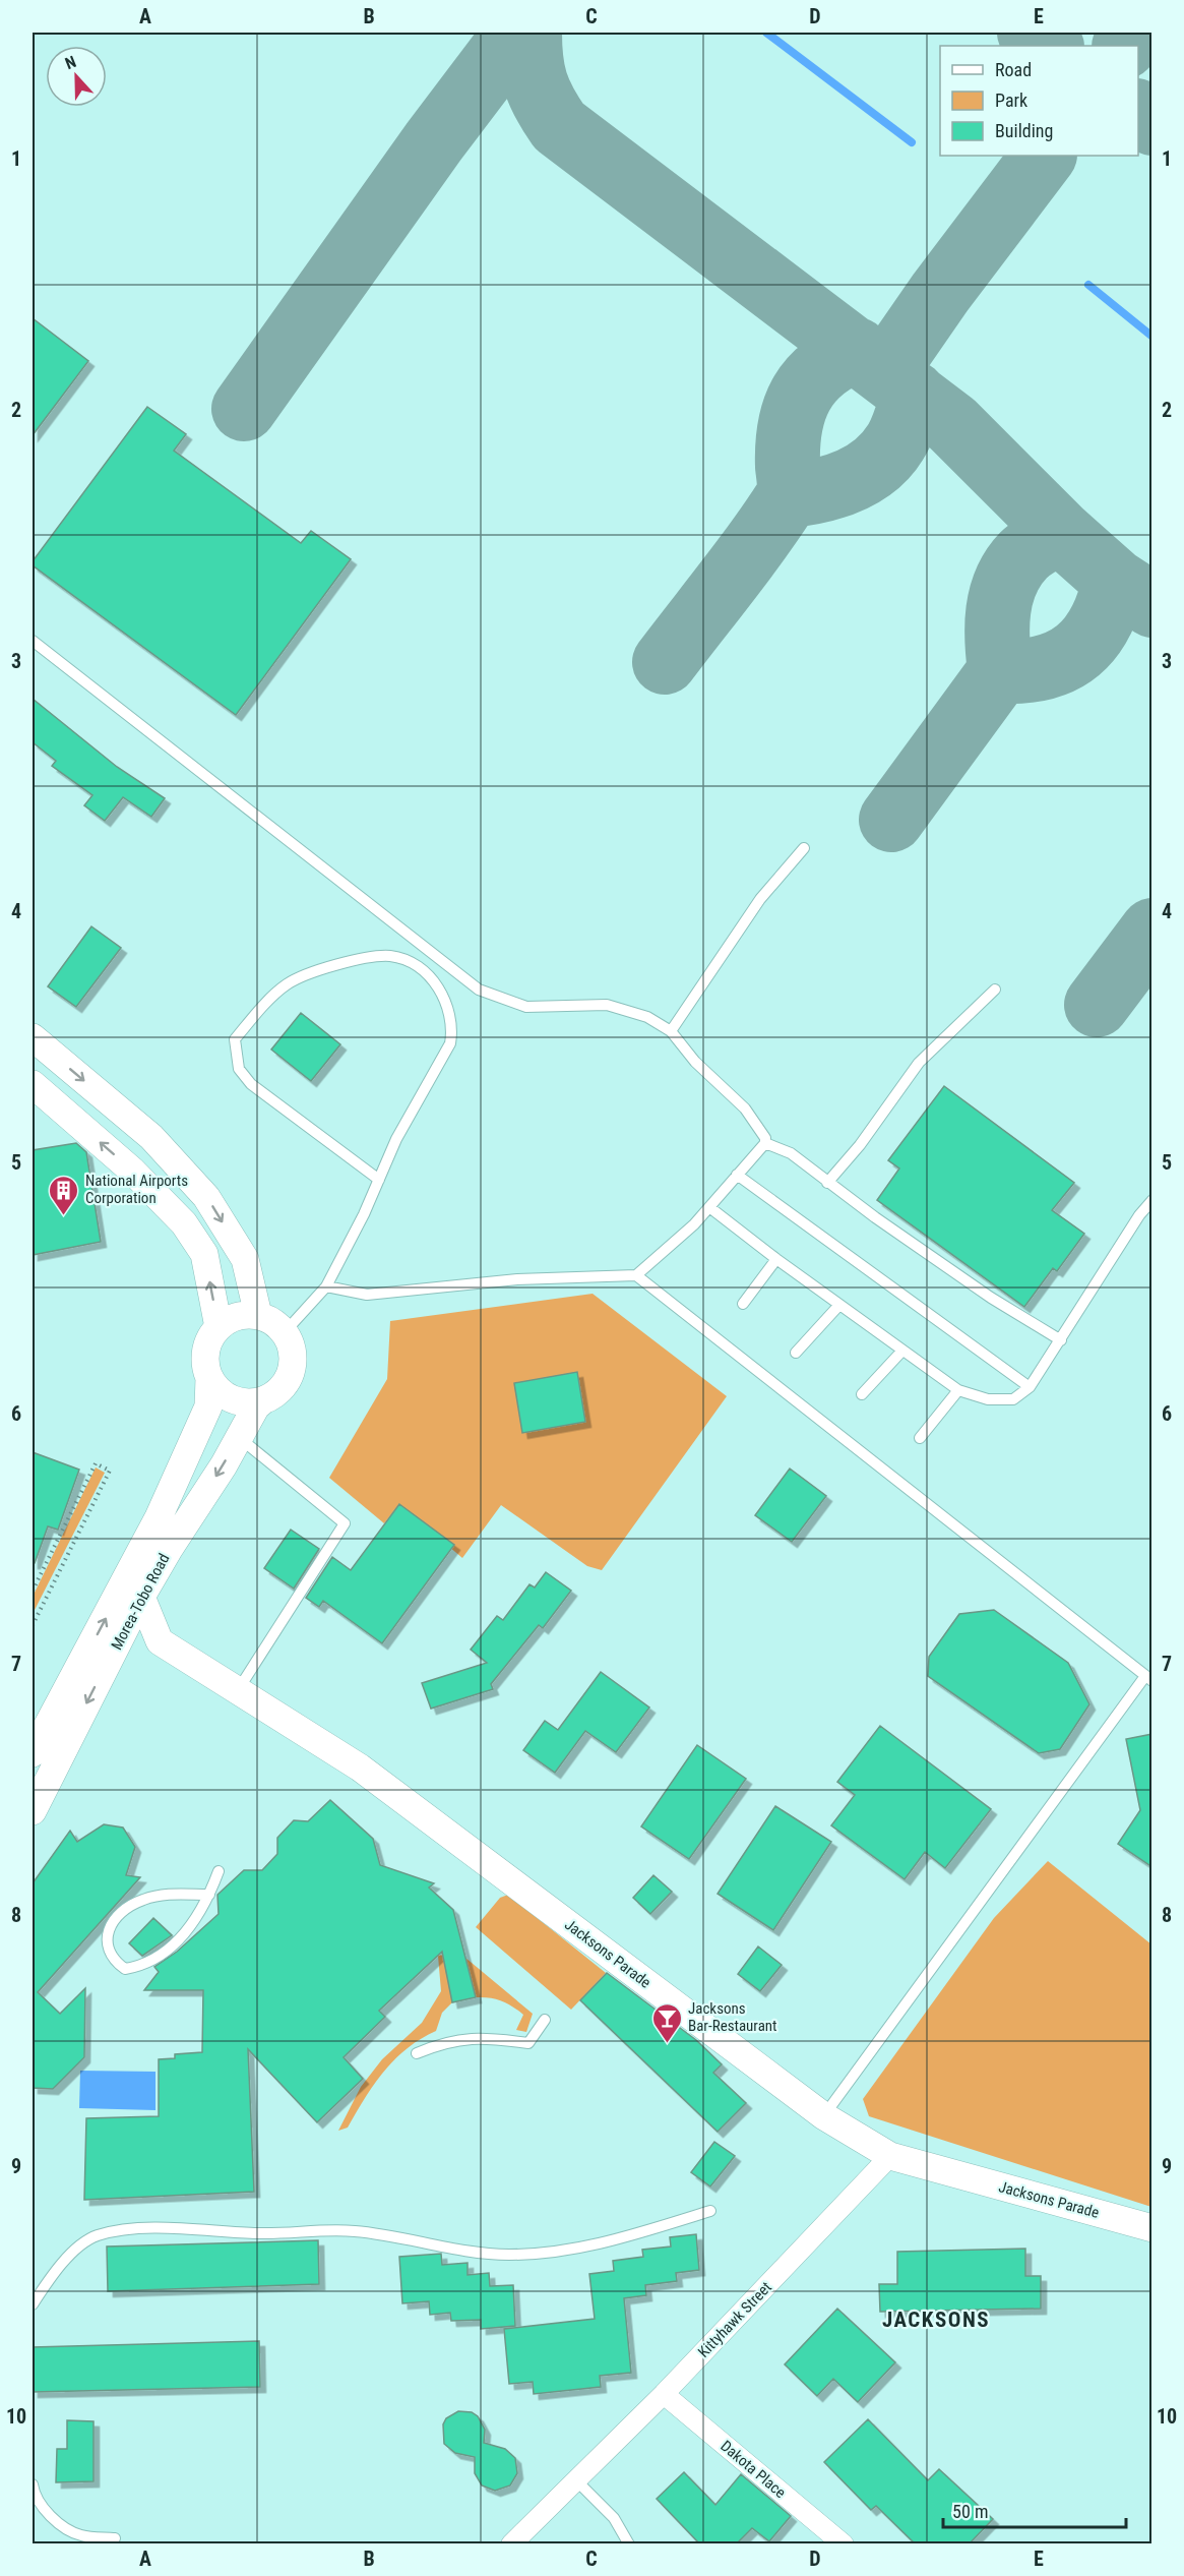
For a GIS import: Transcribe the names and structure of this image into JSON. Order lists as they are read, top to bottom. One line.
{"streets":{"main road":["Morea-Tobo Road","Jacksons Parade"],"street":["Kittyhawk Street","Dakota Place"]},"crossings":[["Jacksons Parade","Kittyhawk Street"],["Kittyhawk Street","Dakota Place"]],"districts":["JACKSONS"],"places":{"building":["National Airports Corporation"],"bar":["Jacksons Bar-Restaurant"]},"legend":["Road","Park","Building"],"scale_bar":"50 m","north":"top","grid":{"columns":["A","B","C","D","E"],"rows":["1","2","3","4","5","6","7","8","9","10"]}}
